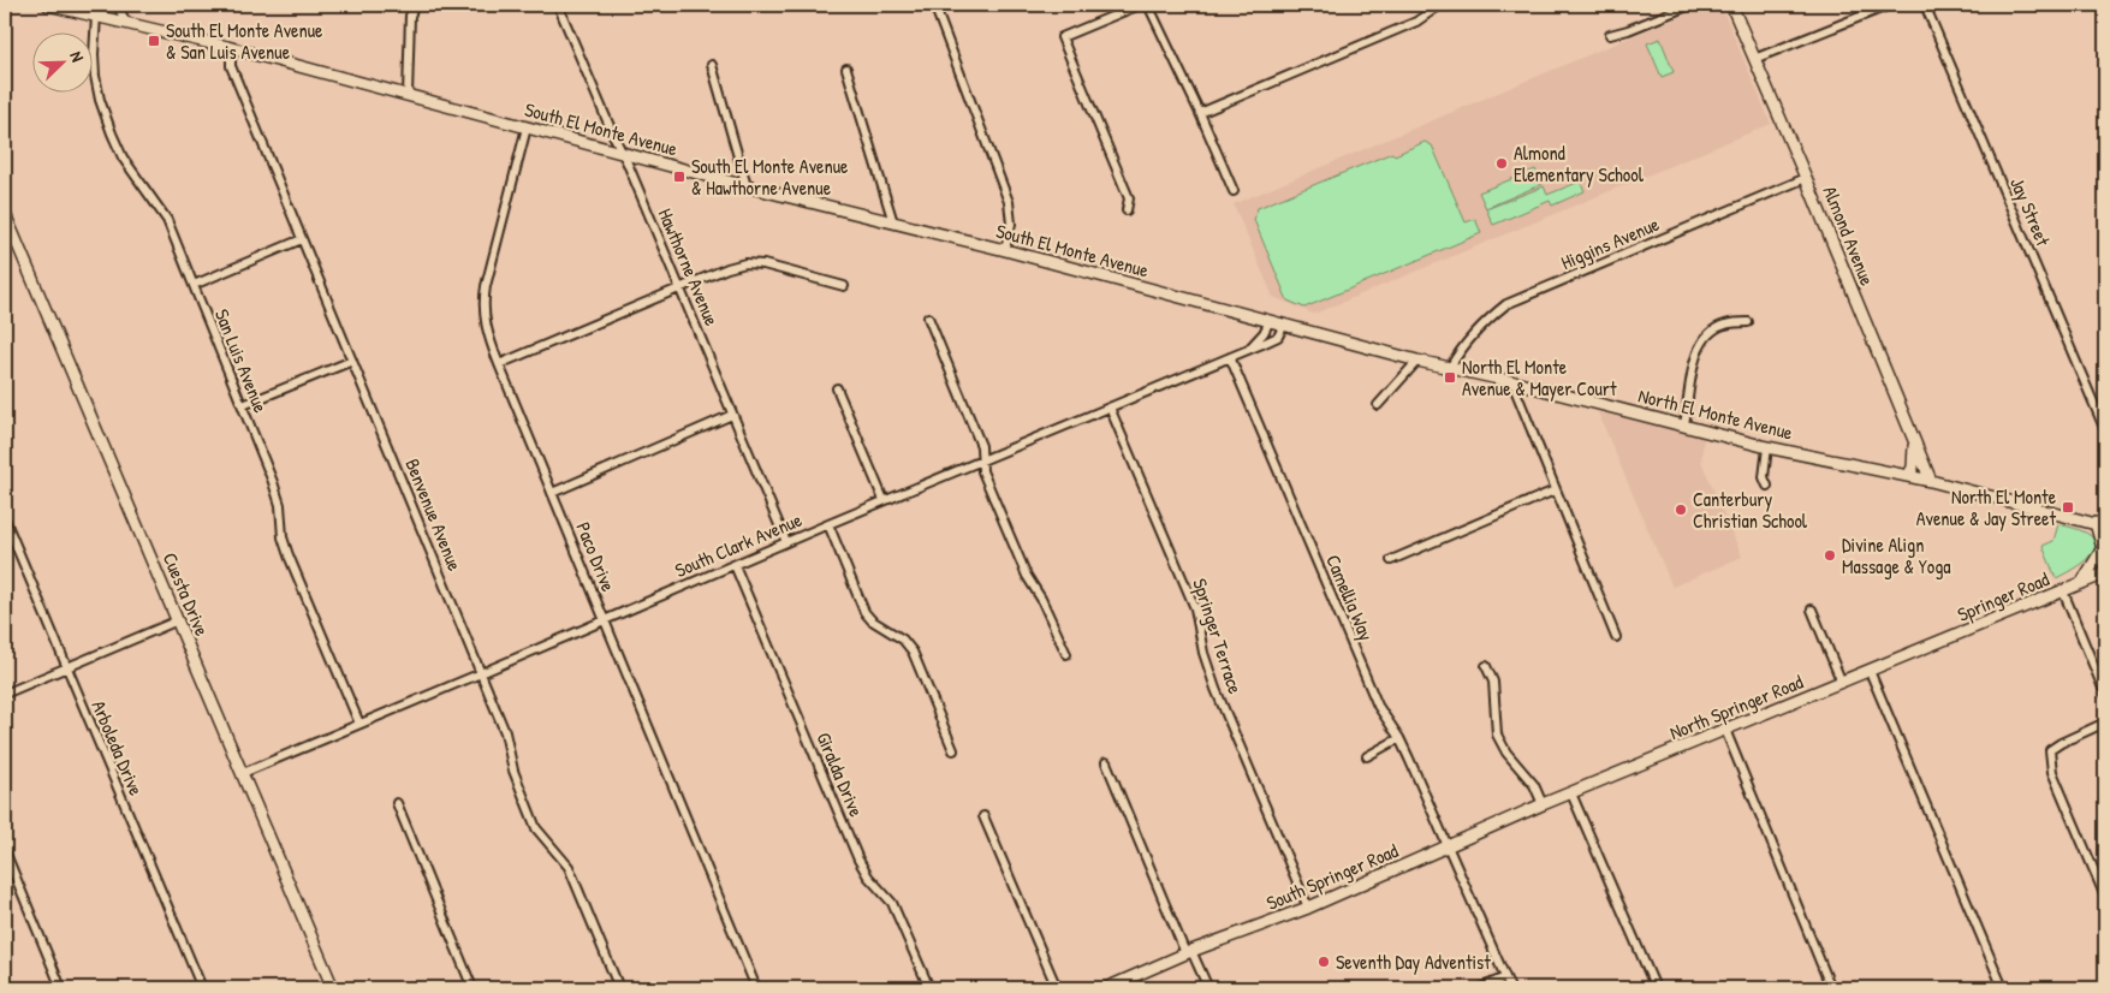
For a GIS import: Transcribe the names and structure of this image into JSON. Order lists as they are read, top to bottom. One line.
{"streets":{"street":["South El Monte Avenue","Jay Street","Almond Avenue","Higgins Avenue","Hawthorne Avenue","San Luis Avenue","North El Monte Avenue","Benvenue Avenue","South Clark Avenue","Paco Drive","Cuesta Drive","Springer Road","Camellia Way","Springer Terrace","North Springer Road","Arboleda Drive","Giralda Drive","South Springer Road"]},"crossings":[["South El Monte Avenue","Hawthorne Avenue"],["South El Monte Avenue","San Luis Avenue"],["South El Monte Avenue","North El Monte Avenue"],["South El Monte Avenue","Benvenue Avenue"],["South El Monte Avenue","South Clark Avenue"],["South El Monte Avenue","Paco Drive"],["Almond Avenue","Higgins Avenue"],["Almond Avenue","North El Monte Avenue"],["Higgins Avenue","North El Monte Avenue"],["Hawthorne Avenue","South Clark Avenue"],["San Luis Avenue","South Clark Avenue"],["North El Monte Avenue","South Clark Avenue"],["Benvenue Avenue","South Clark Avenue"],["South Clark Avenue","Paco Drive"],["South Clark Avenue","Cuesta Drive"],["South Clark Avenue","Camellia Way"],["South Clark Avenue","Springer Terrace"],["South Clark Avenue","Giralda Drive"],["Springer Road","North Springer Road"],["Camellia Way","South Springer Road"],["Springer Terrace","South Springer Road"],["North Springer Road","South Springer Road"]],"places":{"transit":["South El Monte Avenue & San Luis Avenue","South El Monte Avenue & Hawthorne Avenue","North El Monte Avenue & Mayer Court","North El Monte Avenue & Jay Street"],"other":["Almond Elementary School","Canterbury Christian School","Divine Align Massage & Yoga","Seventh Day Adventist"]},"north":"top right"}
